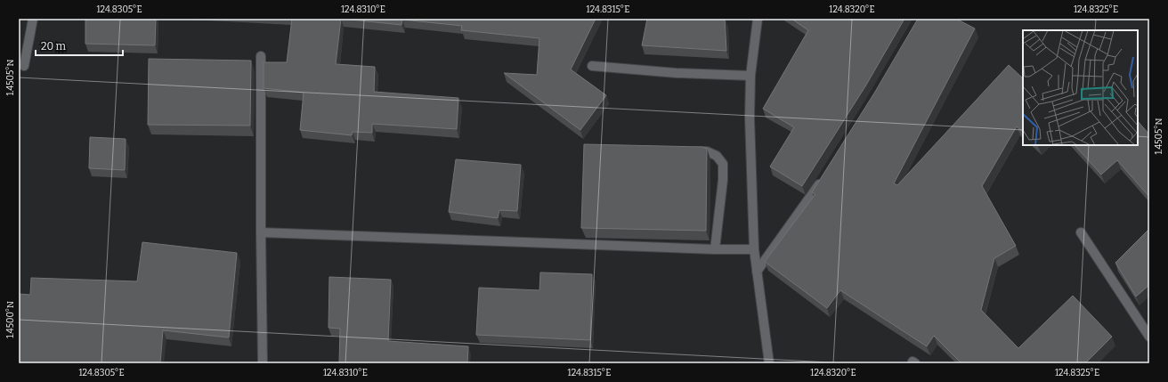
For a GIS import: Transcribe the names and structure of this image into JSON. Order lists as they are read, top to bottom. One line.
{"scale_bar":"20 m","coordinates":["124.8305°E","124.8310°E","124.8315°E","124.8320°E","124.8325°E","1.4505°N","1.4500°N"]}
